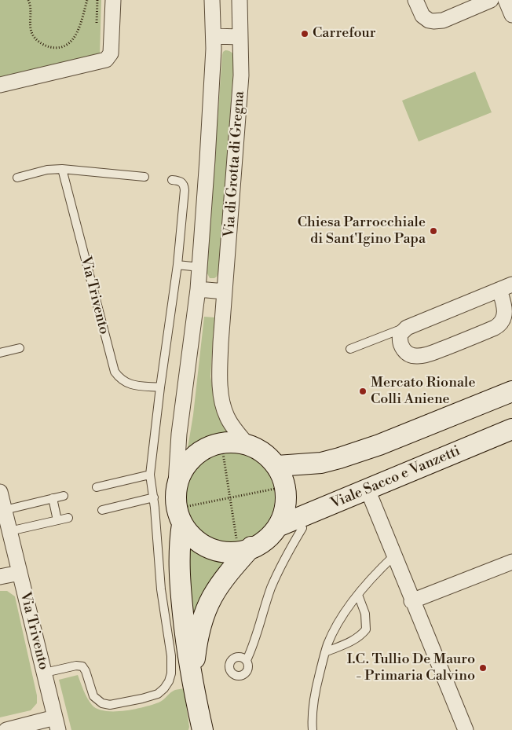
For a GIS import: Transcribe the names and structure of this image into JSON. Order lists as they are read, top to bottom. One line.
{"streets":{"street":["Via di Grotta di Gregna","Via Trivento","Viale Sacco e Vanzetti"]},"crossings":[["Via di Grotta di Gregna","Viale Sacco e Vanzetti"]],"places":["Carrefour","Chiesa Parrocchiale di Sant'Igino Papa","Mercato Rionale Colli Aniene","I.C. Tullio De Mauro - Primaria Calvino"]}
